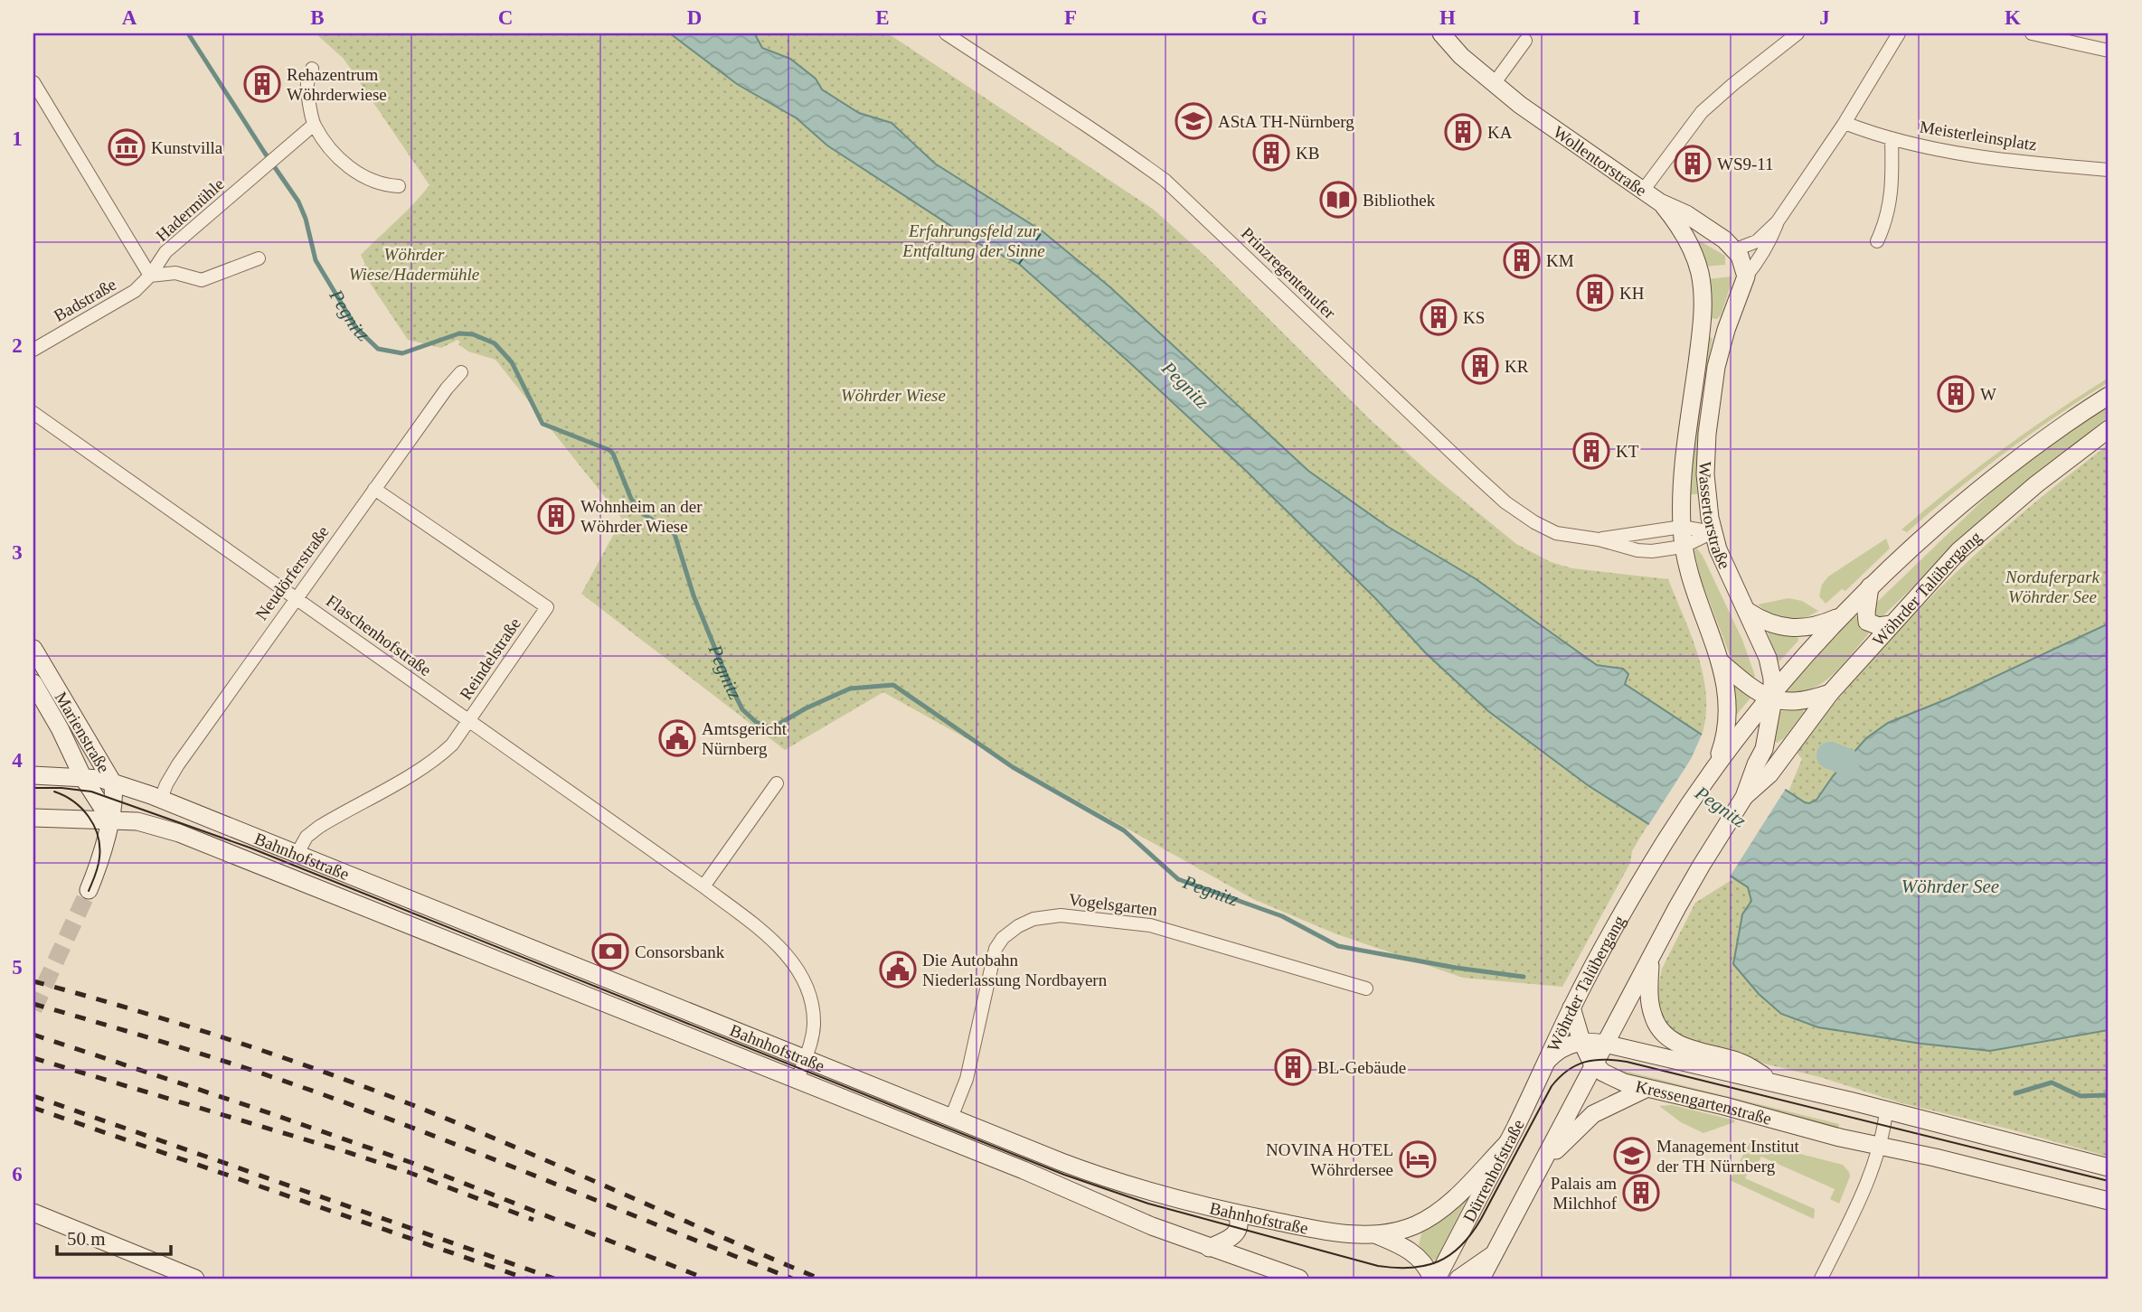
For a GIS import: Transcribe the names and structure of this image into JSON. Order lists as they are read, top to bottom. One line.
{"streets":{"main road":["Wollentorstraße","Wassertorstraße","Wöhrder Talübergang","Marienstraße","Bahnhofstraße","Kressengartenstraße","Dürrenhofstraße"],"street":["Meisterleinsplatz","Hadermühle","Prinzregentenufer","Badstraße","Neudörferstraße","Flaschenhofstraße","Reindelstraße","Vogelsgarten"]},"crossings":[["Meisterleinsplatz","Wassertorstraße"],["Wollentorstraße","Wassertorstraße"],["Hadermühle","Badstraße"],["Prinzregentenufer","Wassertorstraße"],["Wassertorstraße","Wöhrder Talübergang"],["Neudörferstraße","Flaschenhofstraße"],["Neudörferstraße","Reindelstraße"],["Neudörferstraße","Bahnhofstraße"],["Wöhrder Talübergang","Dürrenhofstraße"],["Flaschenhofstraße","Reindelstraße"],["Flaschenhofstraße","Bahnhofstraße"],["Reindelstraße","Bahnhofstraße"],["Marienstraße","Bahnhofstraße"],["Bahnhofstraße","Vogelsgarten"],["Bahnhofstraße","Dürrenhofstraße"]],"water":["Pegnitz","Wöhrder See"],"parks":["Erfahrungsfeld zur Entfaltung der Sinne","Wöhrder Wiese/Hadermühle","Wöhrder Wiese","Norduferpark Wöhrder See"],"places":{"building":["Rehazentrum Wöhrderwiese","KA","KB","WS9-11","KM","KH","KS","KR","W","KT","Wohnheim an der Wöhrder Wiese","BL-Gebäude","Palais am Milchhof"],"school or university":["AStA TH-Nürnberg","Management Institut der TH Nürnberg"],"museum":["Kunstvilla"],"library":["Bibliothek"],"public building":["Amtsgericht Nürnberg","Die Autobahn Niederlassung Nordbayern"],"bank":["Consorsbank"],"hotel":["NOVINA HOTEL Wöhrdersee"]},"scale_bar":"50 m","grid":{"columns":["A","B","C","D","E","F","G","H","I","J","K"],"rows":["1","2","3","4","5","6"]}}
